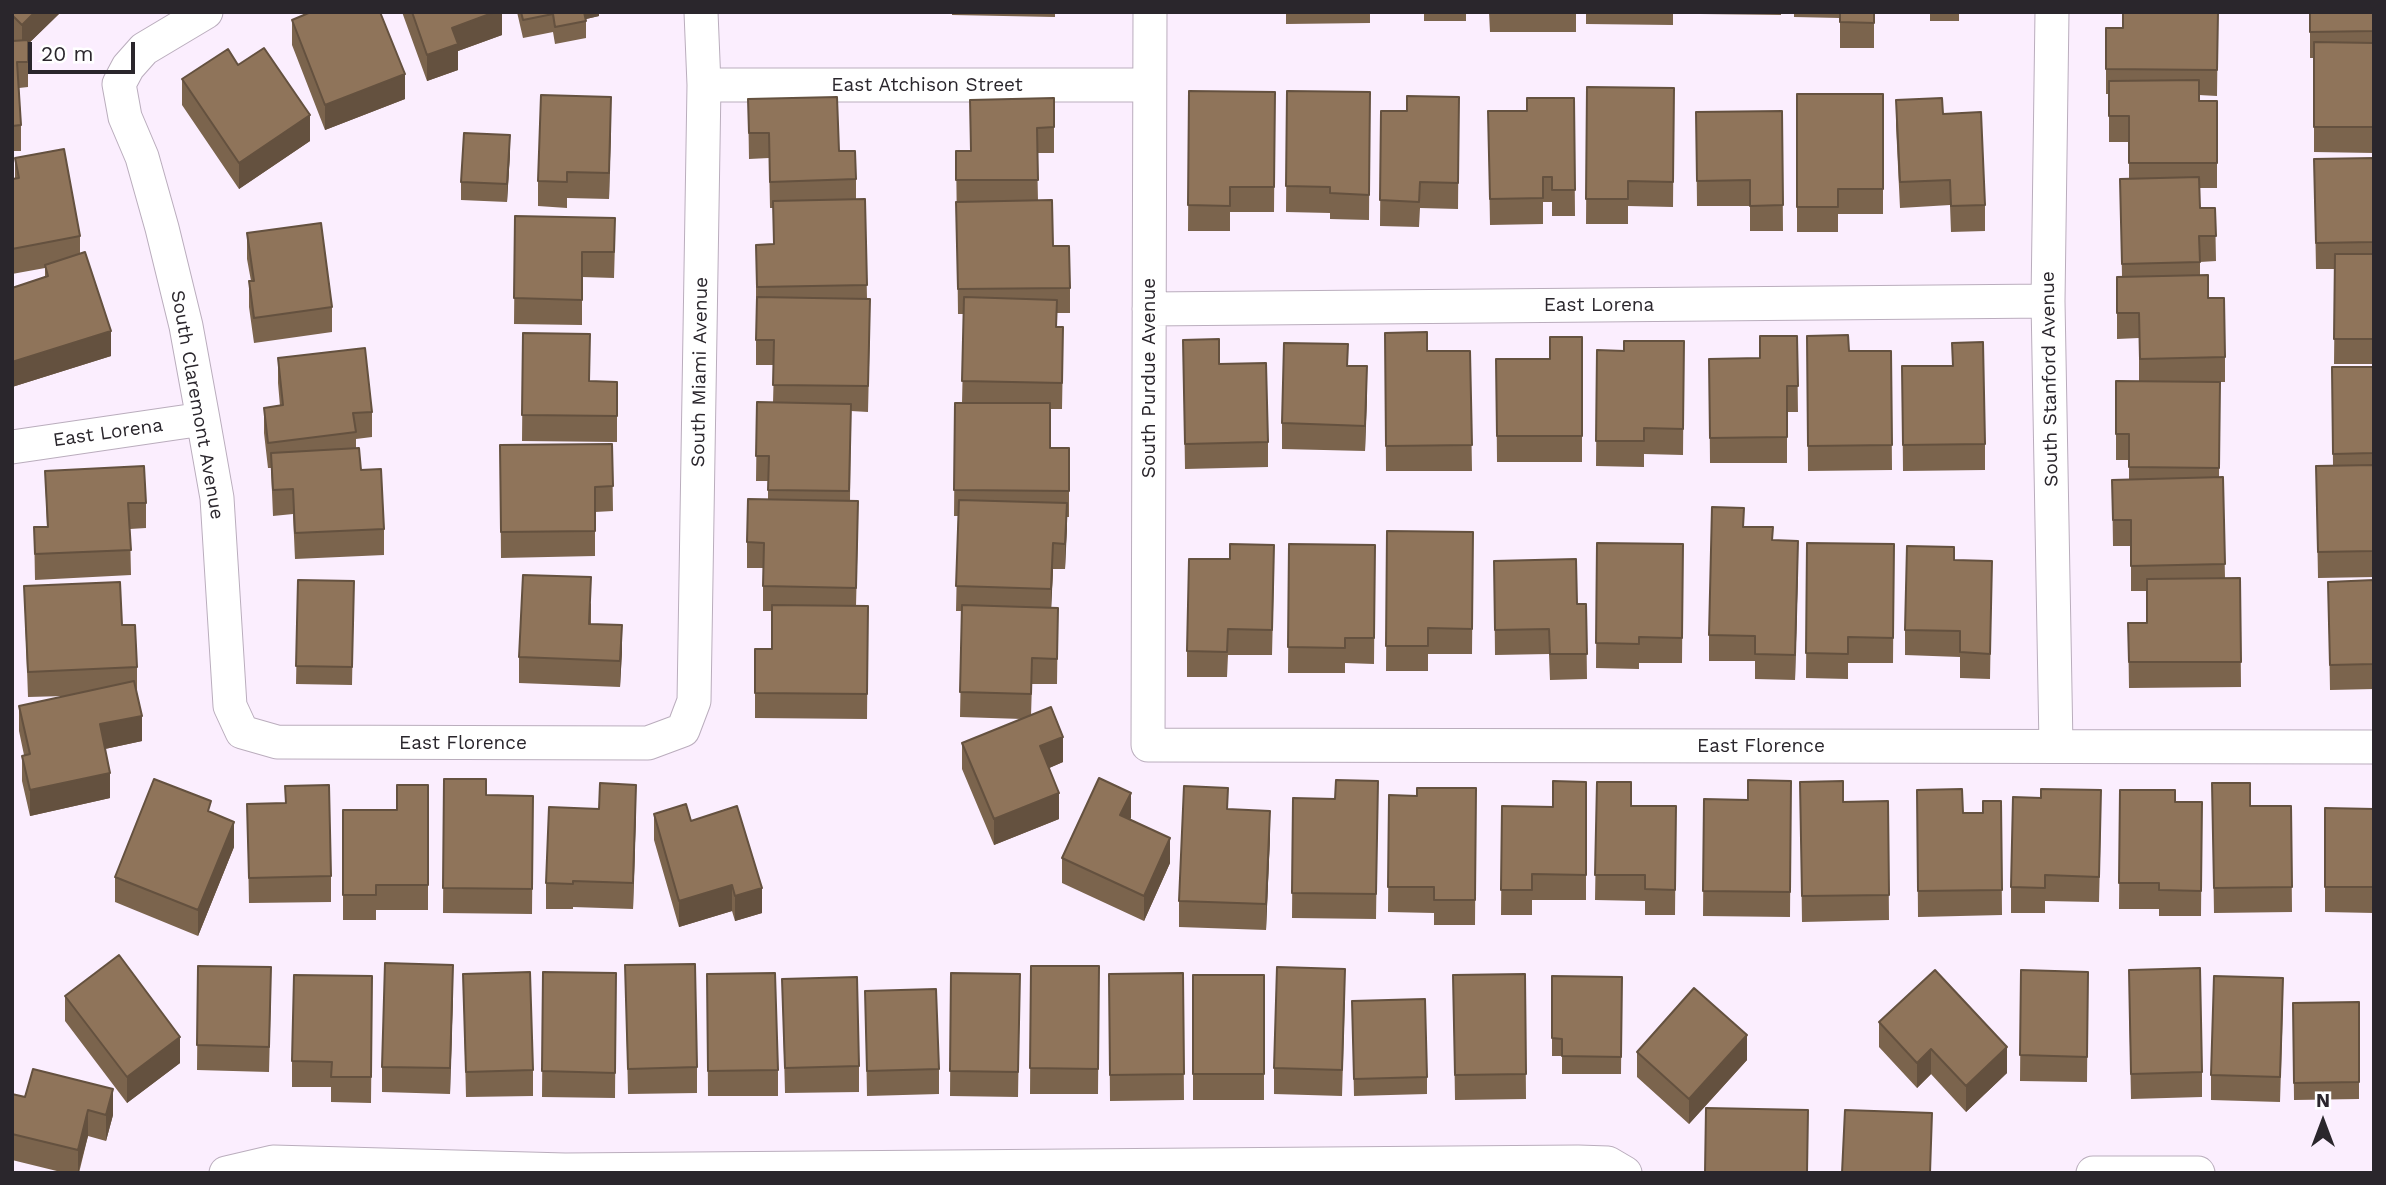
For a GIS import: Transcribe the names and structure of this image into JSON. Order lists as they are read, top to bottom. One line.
{"streets":{"street":["East Atchison Street","East Lorena","South Miami Avenue","South Purdue Avenue","South Stanford Avenue","South Claremont Avenue","East Florence"]},"crossings":[["East Atchison Street","South Miami Avenue"],["East Atchison Street","South Purdue Avenue"],["East Lorena","South Purdue Avenue"],["East Lorena","South Stanford Avenue"],["East Lorena","South Claremont Avenue"],["South Miami Avenue","East Florence"],["South Purdue Avenue","East Florence"],["South Stanford Avenue","East Florence"],["South Claremont Avenue","East Florence"]],"scale_bar":"20 m","north":"top"}
